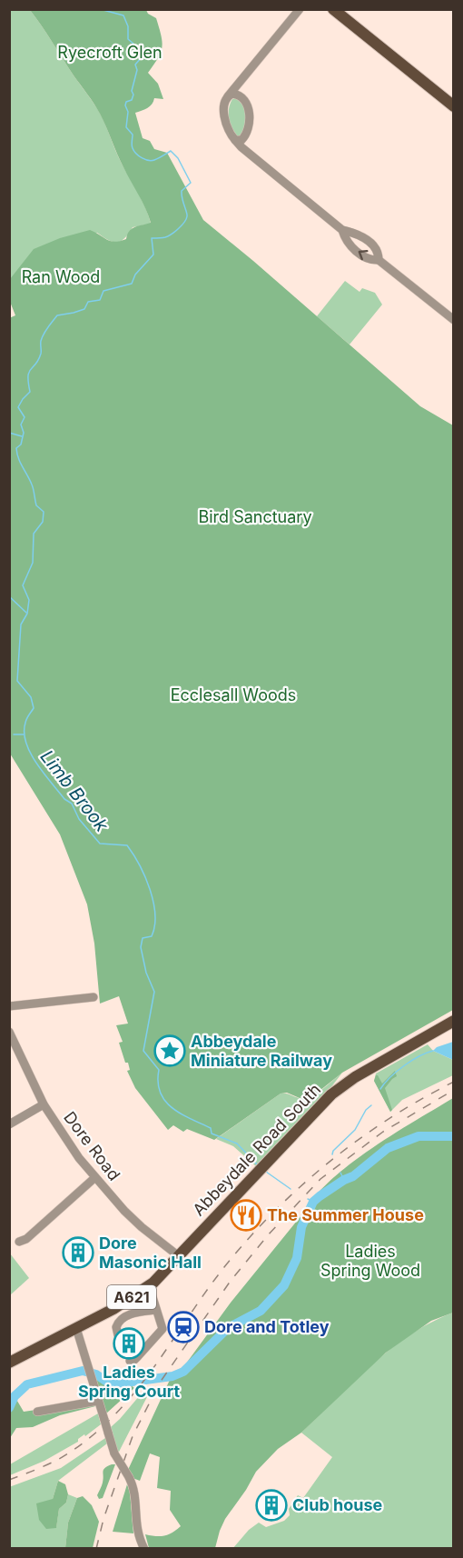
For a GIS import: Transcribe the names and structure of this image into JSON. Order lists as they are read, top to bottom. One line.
{"streets":{"main road":["Abbeydale Road South","A621"],"street":["Dore Road"]},"crossings":[["Dore Road","Abbeydale Road South"]],"water":["Limb Brook"],"parks":["Ryecroft Glen","Ran Wood","Bird Sanctuary","Ecclesall Woods","Ladies Spring Wood"],"places":{"place":["Abbeydale Miniature Railway"],"restaurant":["The Summer House"],"building":["Dore Masonic Hall","Ladies Spring Court","Club house"],"station":["Dore and Totley"]}}
